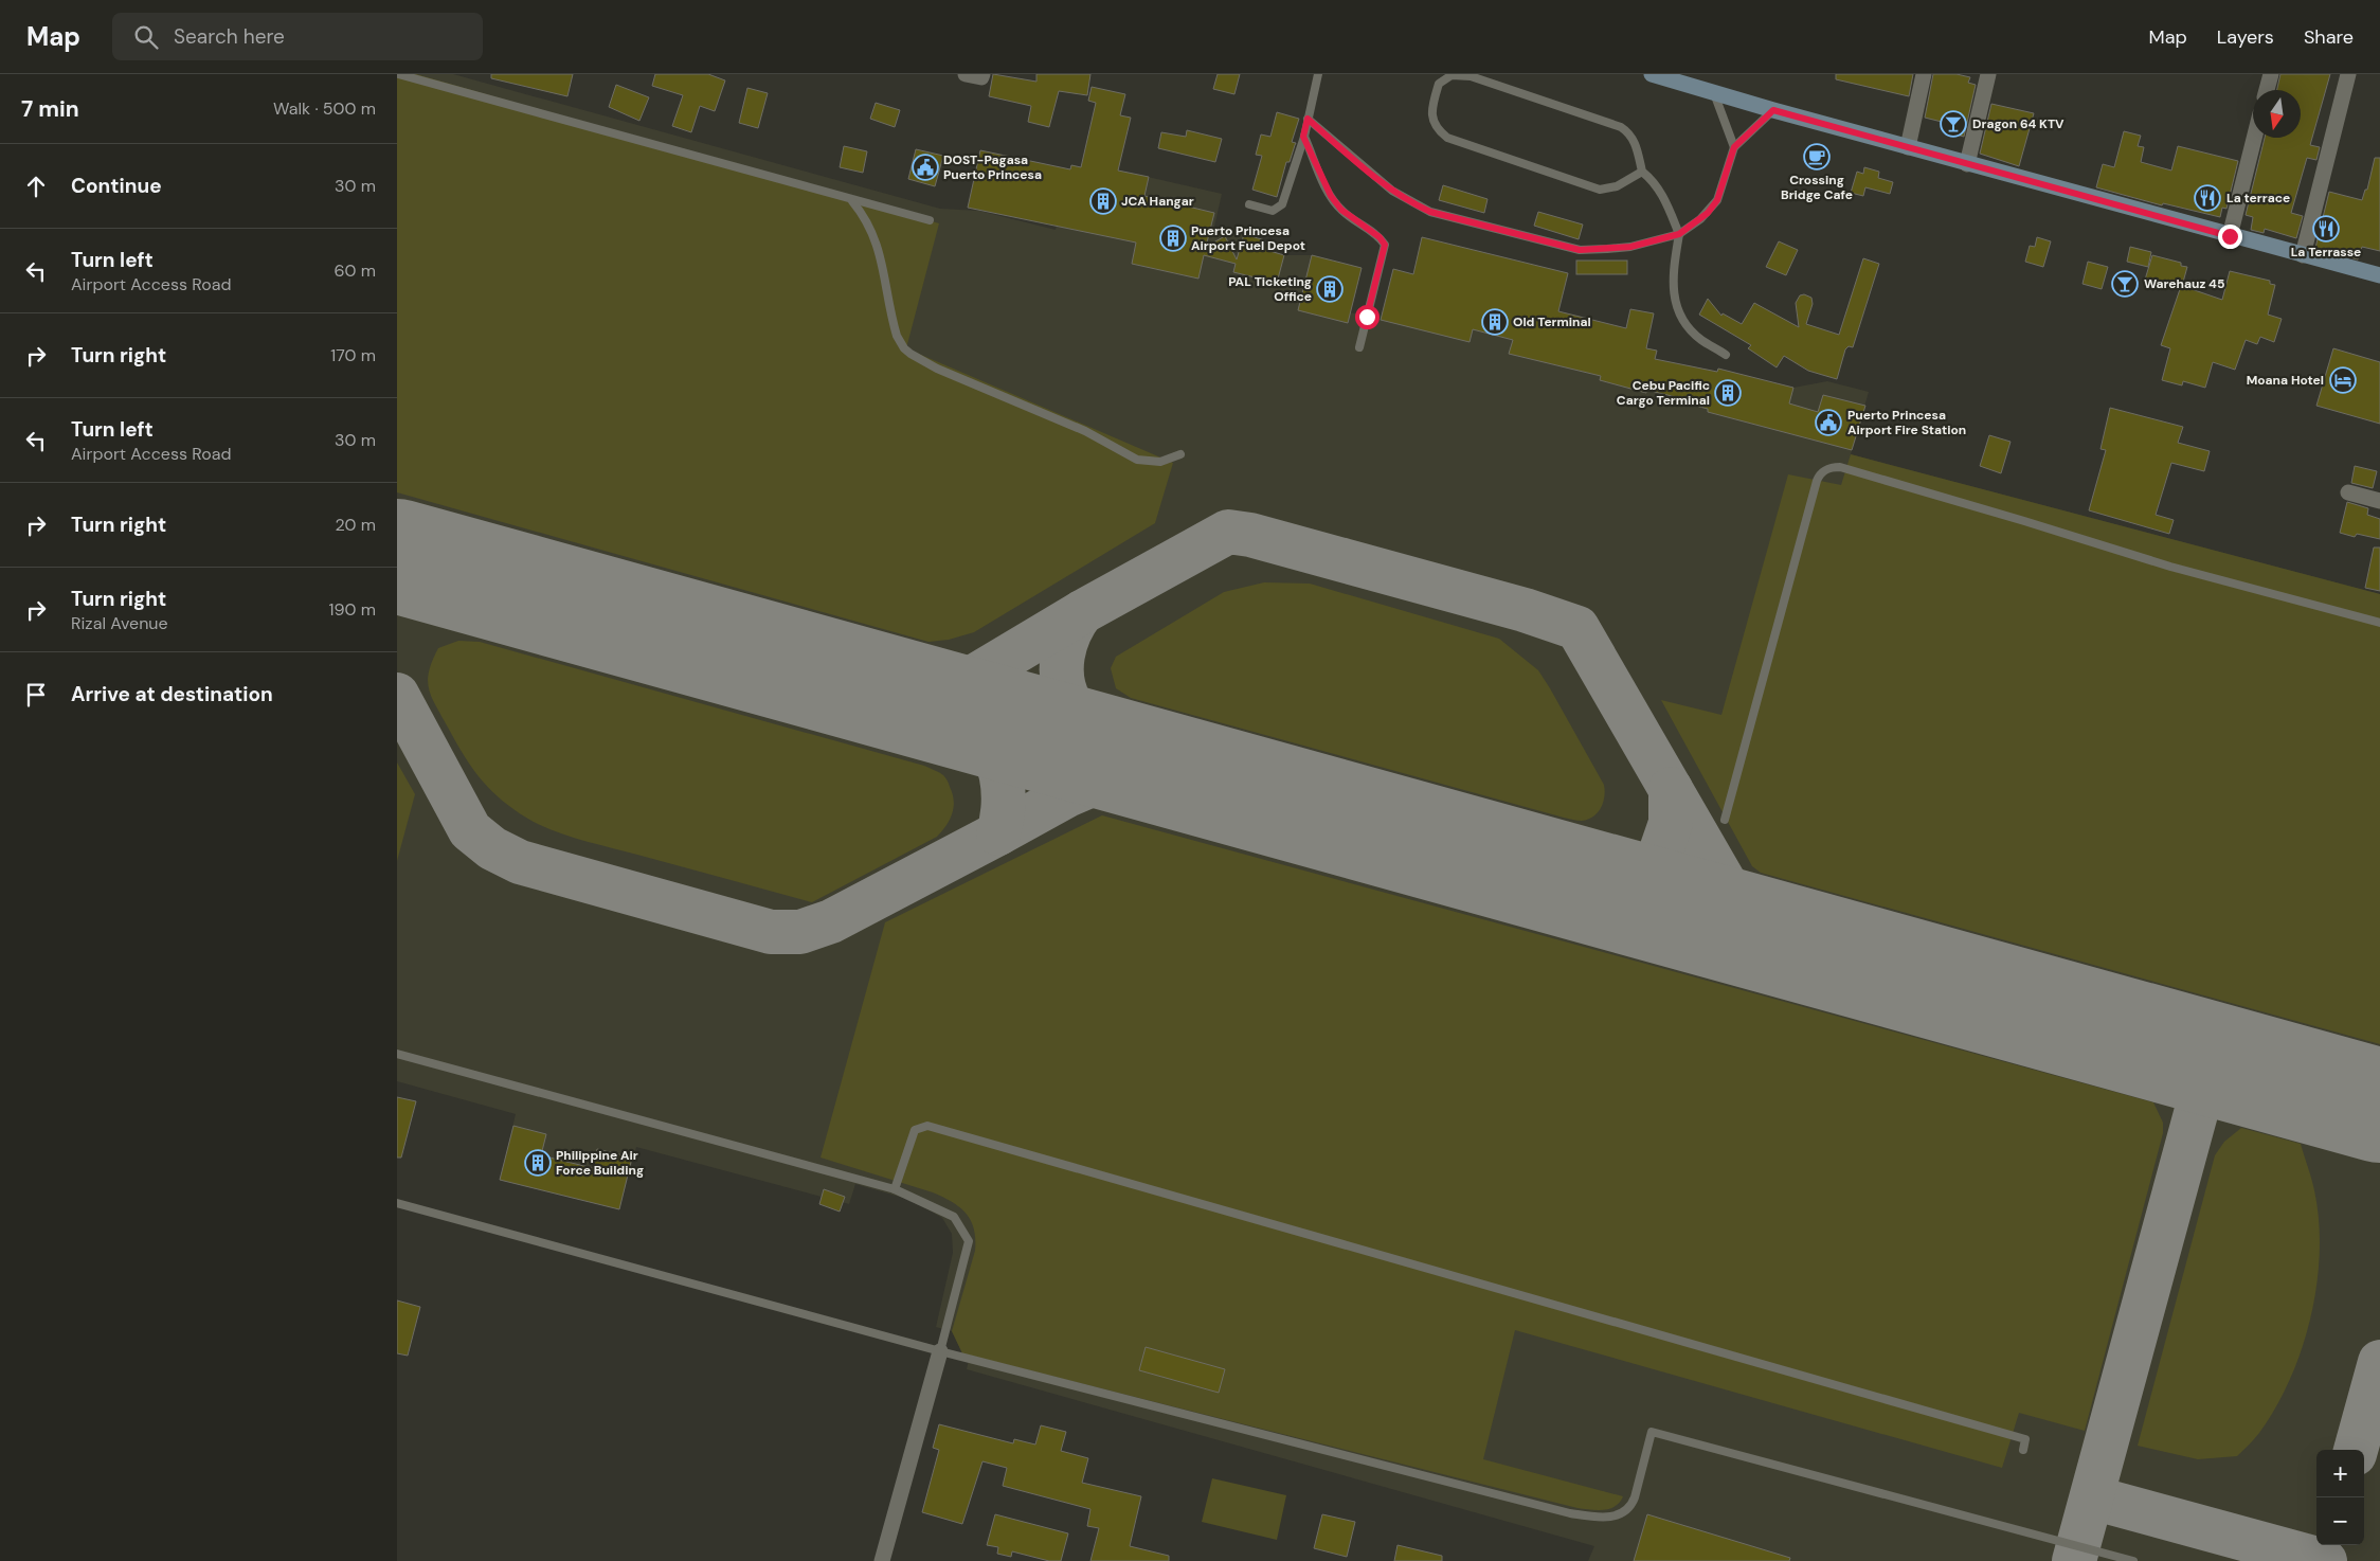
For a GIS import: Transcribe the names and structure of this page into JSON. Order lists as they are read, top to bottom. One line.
{"places":{"bar":["Dragon 64 KTV","Warehauz 45"],"cafe":["Crossing Bridge Cafe"],"public building":["DOST-Pagasa Puerto Princesa","Puerto Princesa Airport Fire Station"],"restaurant":["La terrace","La Terrasse"],"building":["JCA Hangar","Puerto Princesa Airport Fuel Depot","PAL Ticketing Office","Old Terminal","Cebu Pacific Cargo Terminal","Philippine Air Force Building"],"hotel":["Moana Hotel"]},"north":"bottom","page":{"header":"Map","search":"Search here","nav":["Map","Layers","Share"],"heading":["7 min","Walk · 500 m"],"list":[["Continue","30 m"],["Turn left","Airport Access Road","60 m"],["Turn right","170 m"],["Turn left","Airport Access Road","30 m"],["Turn right","20 m"],["Turn right","Rizal Avenue","190 m"],"Arrive at destination"],"map_buttons":["+","−"]}}
